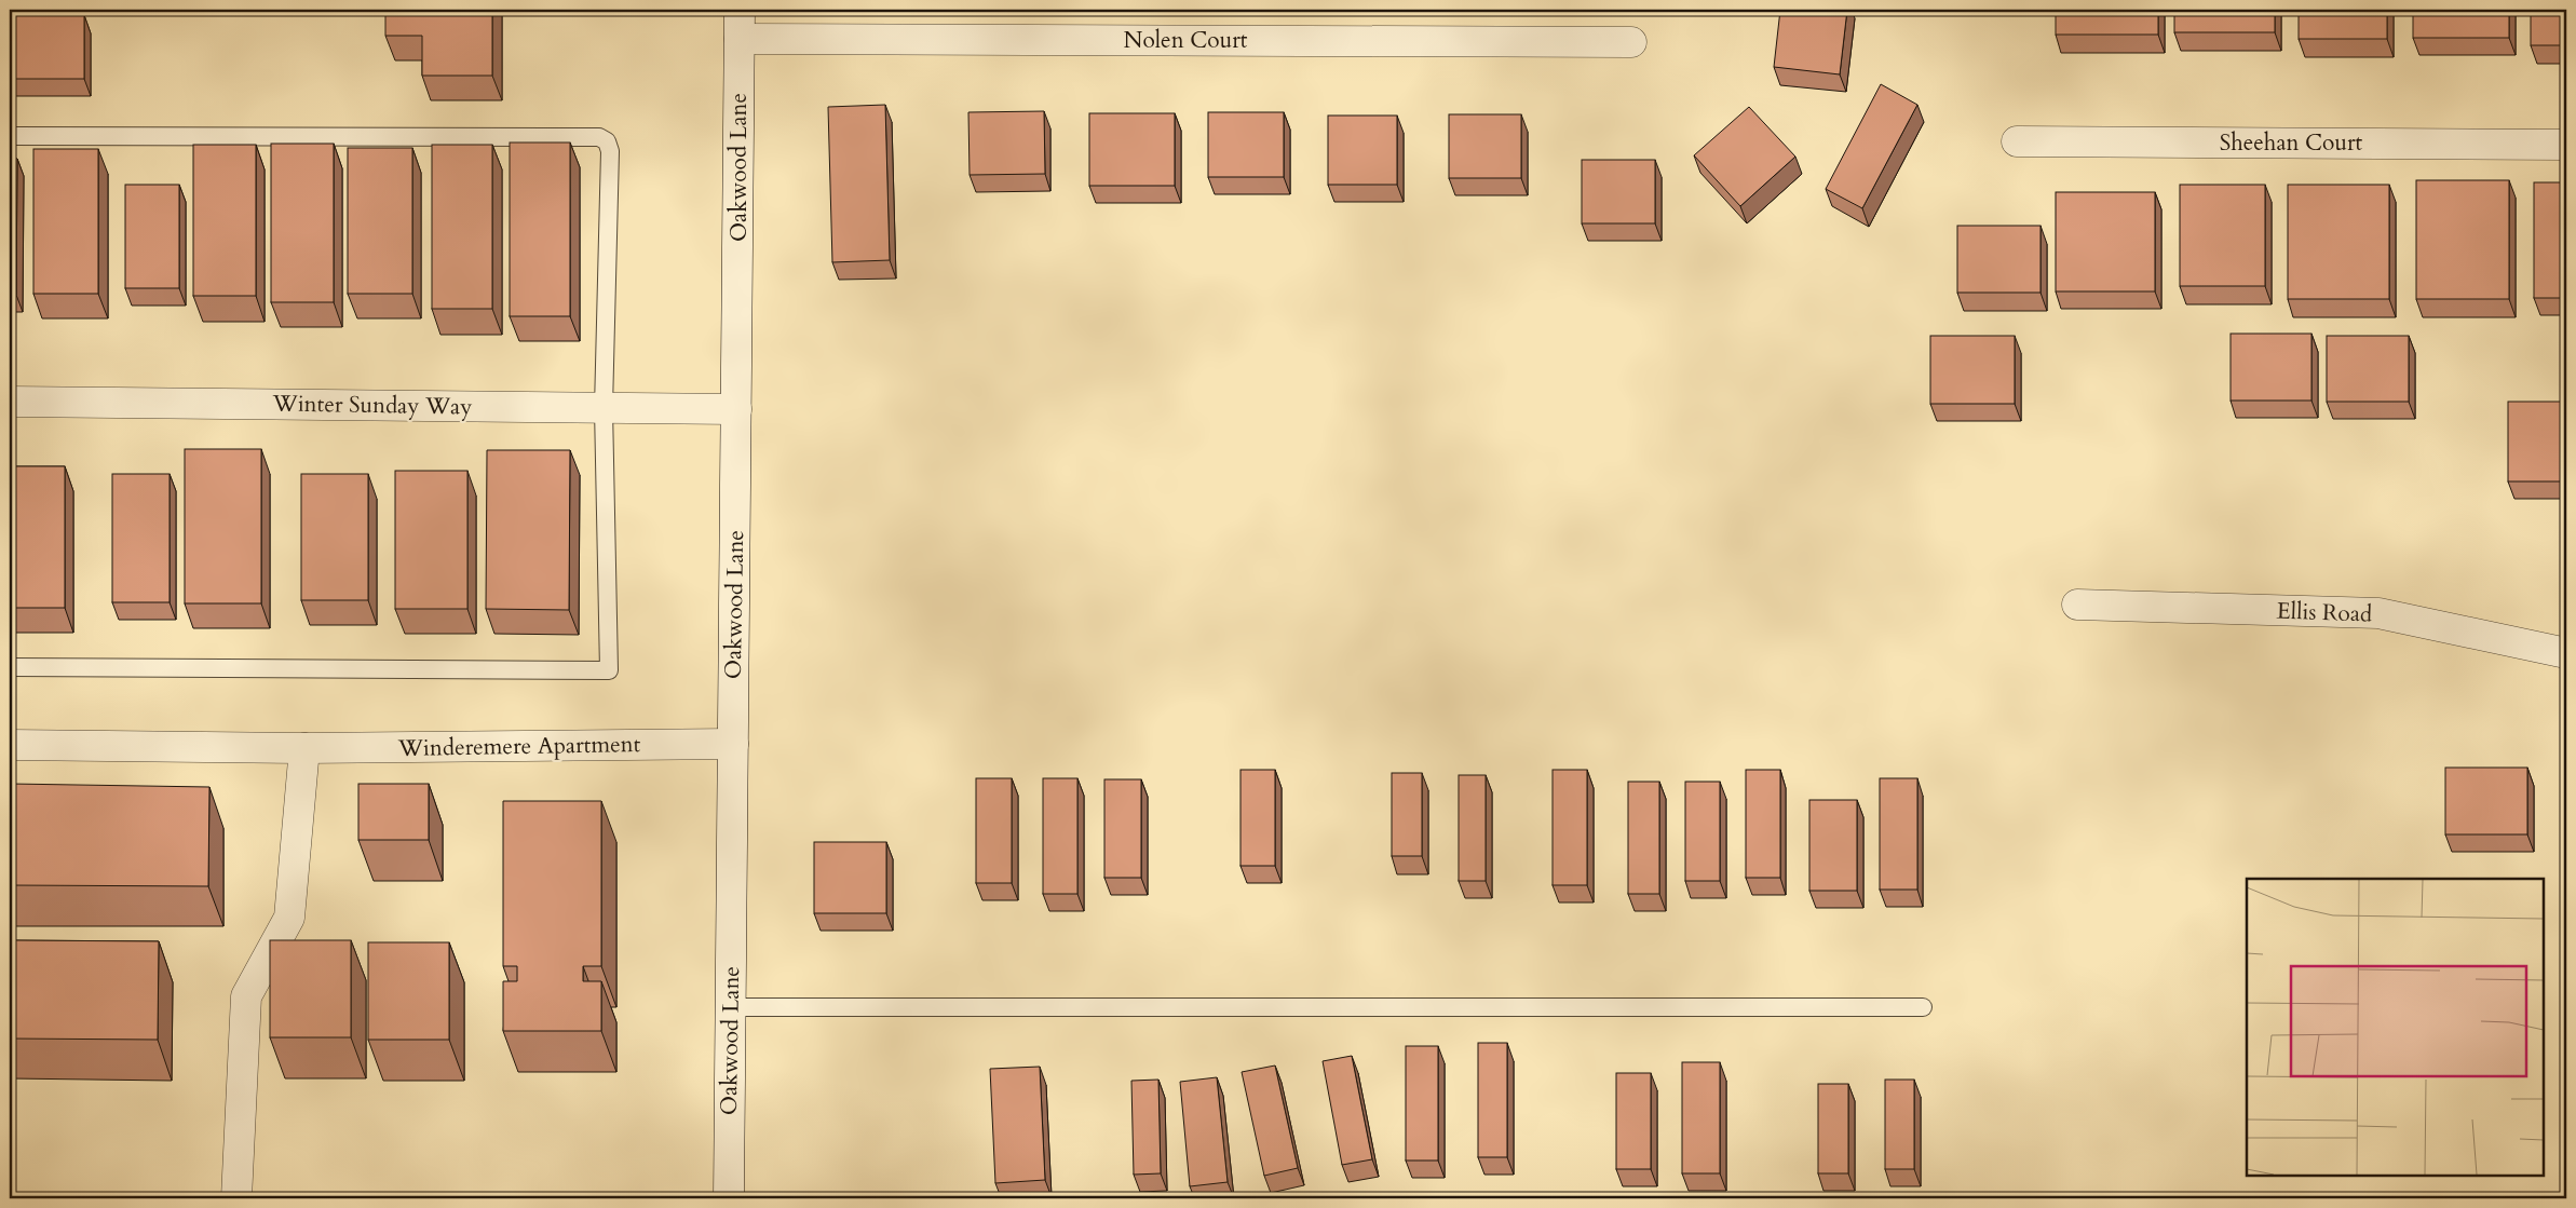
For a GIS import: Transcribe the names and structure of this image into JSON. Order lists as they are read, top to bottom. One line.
{"streets":{"street":["Nolen Court","Sheehan Court","Oakwood Lane","Winter Sunday Way","Ellis Road","Winderemere Apartment"]},"crossings":[["Nolen Court","Oakwood Lane"],["Oakwood Lane","Winter Sunday Way"],["Oakwood Lane","Winderemere Apartment"]]}
